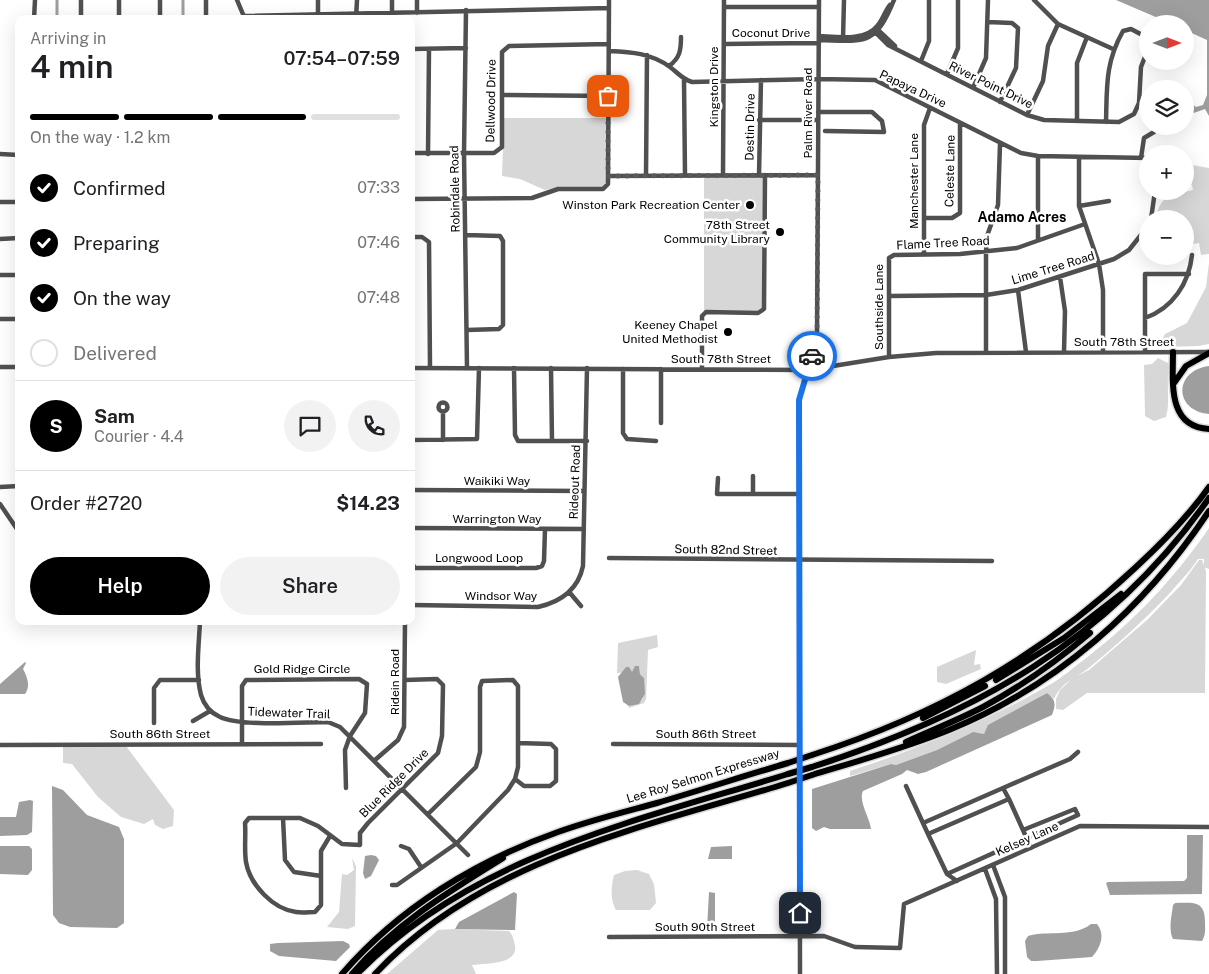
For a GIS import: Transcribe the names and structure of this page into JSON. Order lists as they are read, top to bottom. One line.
{"streets":{"highway":["Lee Roy Selmon Expressway"],"street":["Coconut Drive","River Point Drive","Kingston Drive","Papaya Drive","Dellwood Drive","Palm River Road","Destin Drive","Celeste Lane","Manchester Lane","Robindale Road","Flame Tree Road","Lime Tree Road","Southside Lane","South 78th Street","Waikiki Way","Rideout Road","Warrington Way","South 82nd Street","Longwood Loop","Windsor Way","Gold Ridge Circle","Ridein Road","Tidewater Trail","South 86th Street","Blue Ridge Drive","Kelsey Lane","South 90th Street"]},"crossings":[["Coconut Drive","River Point Drive"],["Coconut Drive","Kingston Drive"],["Coconut Drive","Palm River Road"],["Kingston Drive","Papaya Drive"],["Papaya Drive","Palm River Road"],["Papaya Drive","Destin Drive"],["Papaya Drive","Celeste Lane"],["Papaya Drive","Manchester Lane"],["Dellwood Drive","Robindale Road"],["Palm River Road","South 78th Street"],["Palm River Road","South 82nd Street"],["Palm River Road","South 86th Street"],["Palm River Road","South 90th Street"],["Destin Drive","South 78th Street"],["Celeste Lane","Manchester Lane"],["Manchester Lane","Flame Tree Road"],["Robindale Road","South 78th Street"],["Flame Tree Road","Southside Lane"],["Lime Tree Road","Southside Lane"],["Southside Lane","South 78th Street"],["South 78th Street","Rideout Road"],["Waikiki Way","Rideout Road"],["Rideout Road","Warrington Way"],["Rideout Road","Windsor Way"],["Warrington Way","Longwood Loop"],["Gold Ridge Circle","Tidewater Trail"],["Gold Ridge Circle","South 86th Street"],["Ridein Road","Tidewater Trail"],["Ridein Road","Blue Ridge Drive"],["Tidewater Trail","Blue Ridge Drive"],["Kelsey Lane","South 90th Street"]],"districts":["Adamo Acres"],"places":["Winston Park Recreation Center","78th Street Community Library","Keeney Chapel United Methodist"],"north":"right","page":{"map_buttons":["+","−"],"heading":["4 min","Arriving in","07:54–07:59"],"panel":["Sam","Courier · 4.4","Order #2720","$14.23"],"bar":"On the way · 1.2 km","list":[["Confirmed","07:33"],["Preparing","07:46"],["On the way","07:48"],"Delivered"],"round":"S","buttons":["Help","Share"]}}
